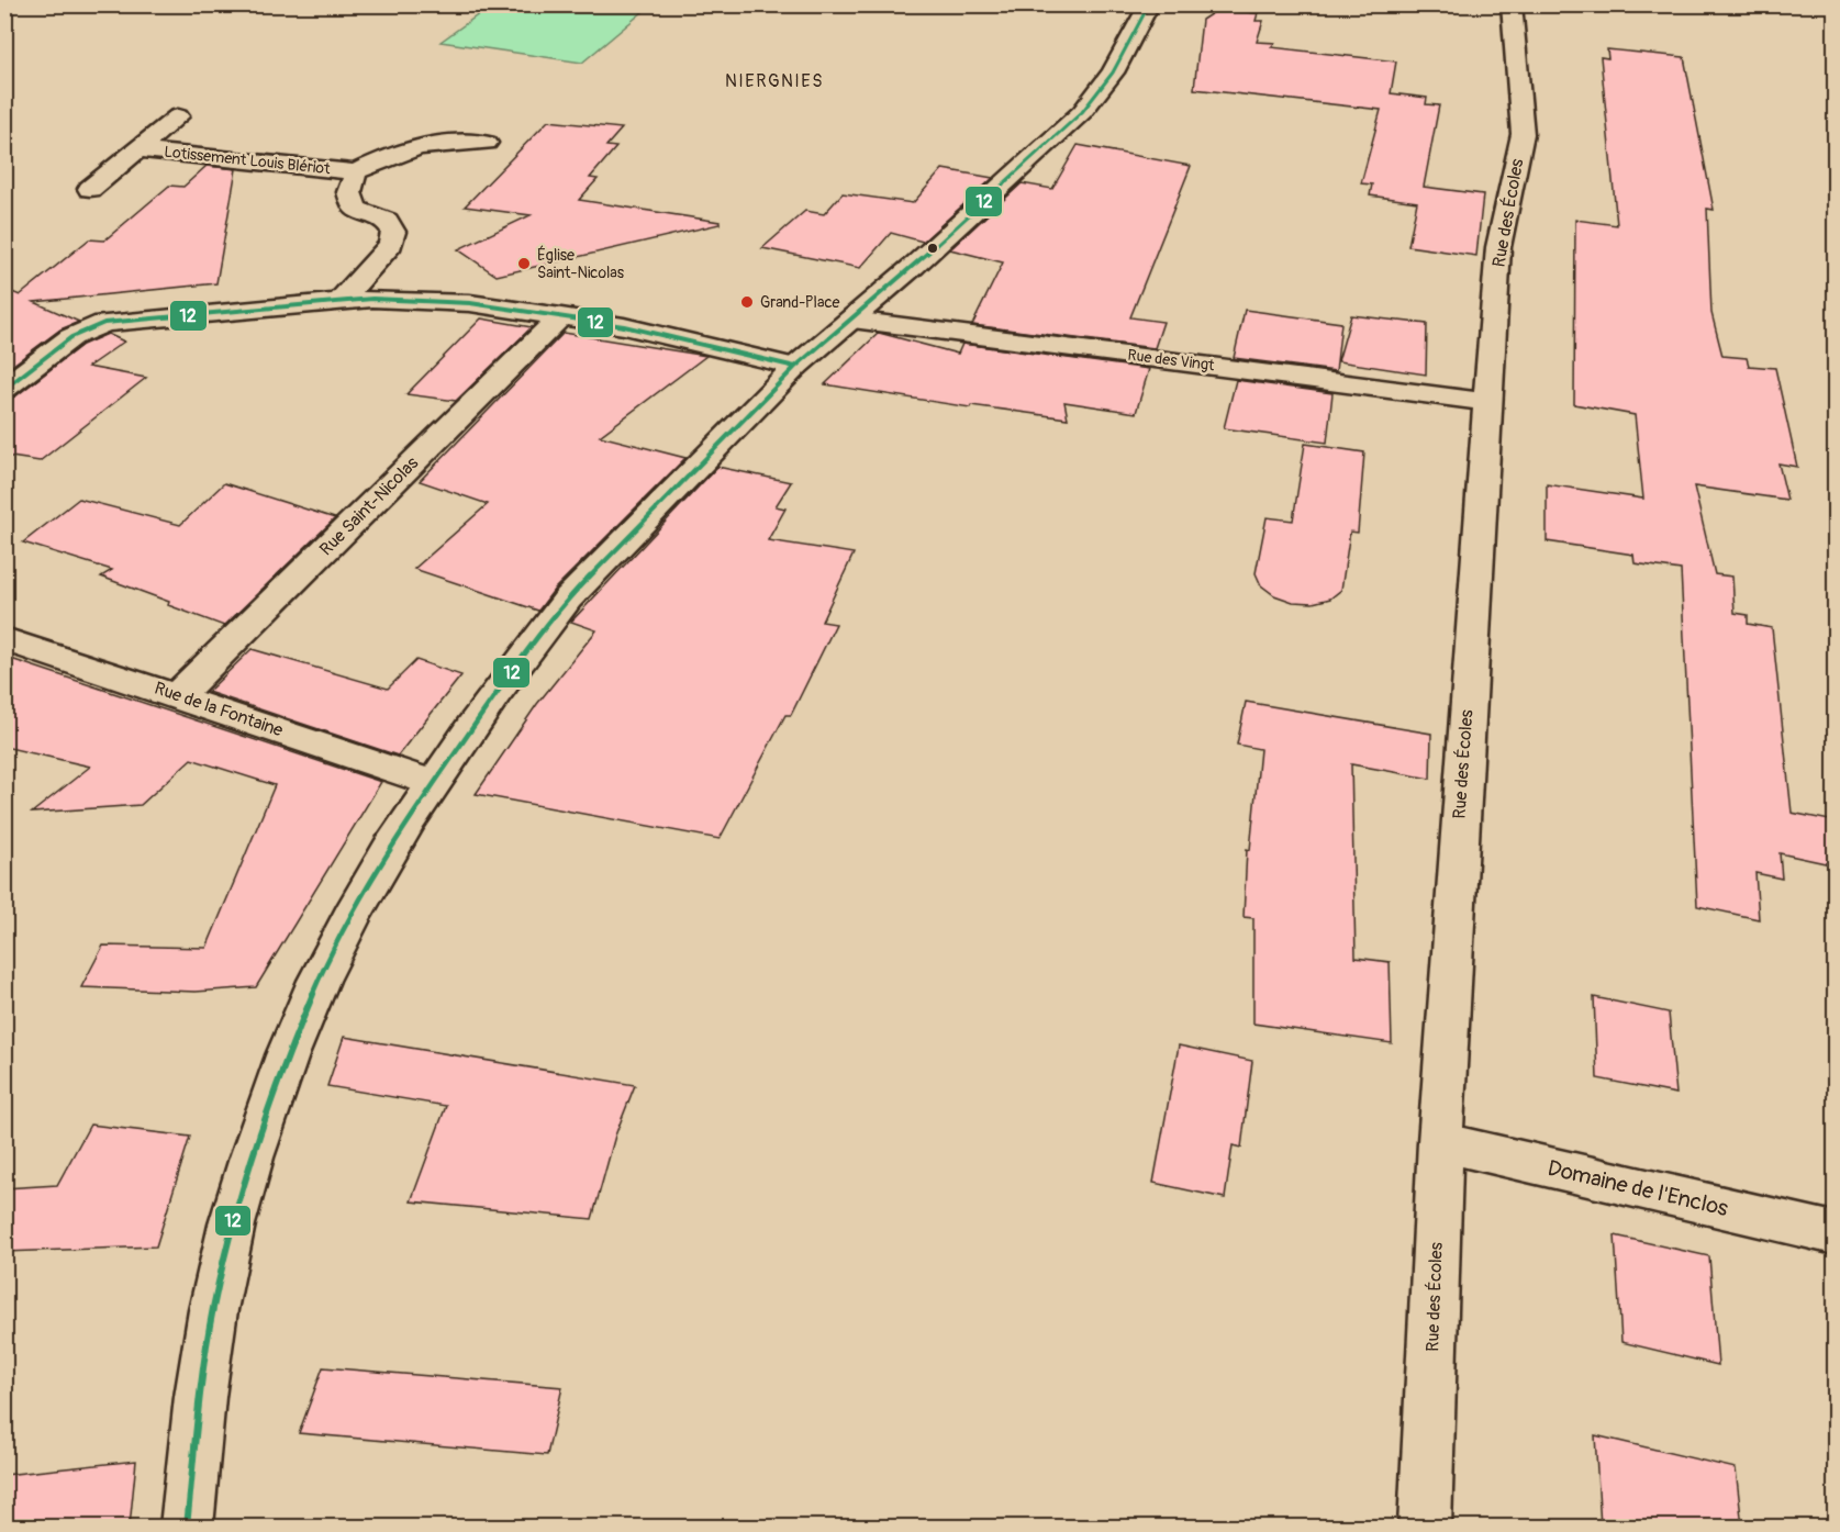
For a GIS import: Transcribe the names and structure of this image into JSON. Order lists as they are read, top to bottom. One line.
{"streets":{"street":["Lotissement Louis Blériot","Rue des Écoles","Rue des Vingt","Rue Saint-Nicolas","Rue de la Fontaine","Domaine de l'Enclos"]},"crossings":[["Rue des Écoles","Rue des Vingt"],["Rue des Écoles","Domaine de l'Enclos"],["Rue Saint-Nicolas","Rue de la Fontaine"]],"districts":["NIERGNIES"],"places":["Église Saint-Nicolas","Grand-Place"],"lines":["transit line 12"]}
